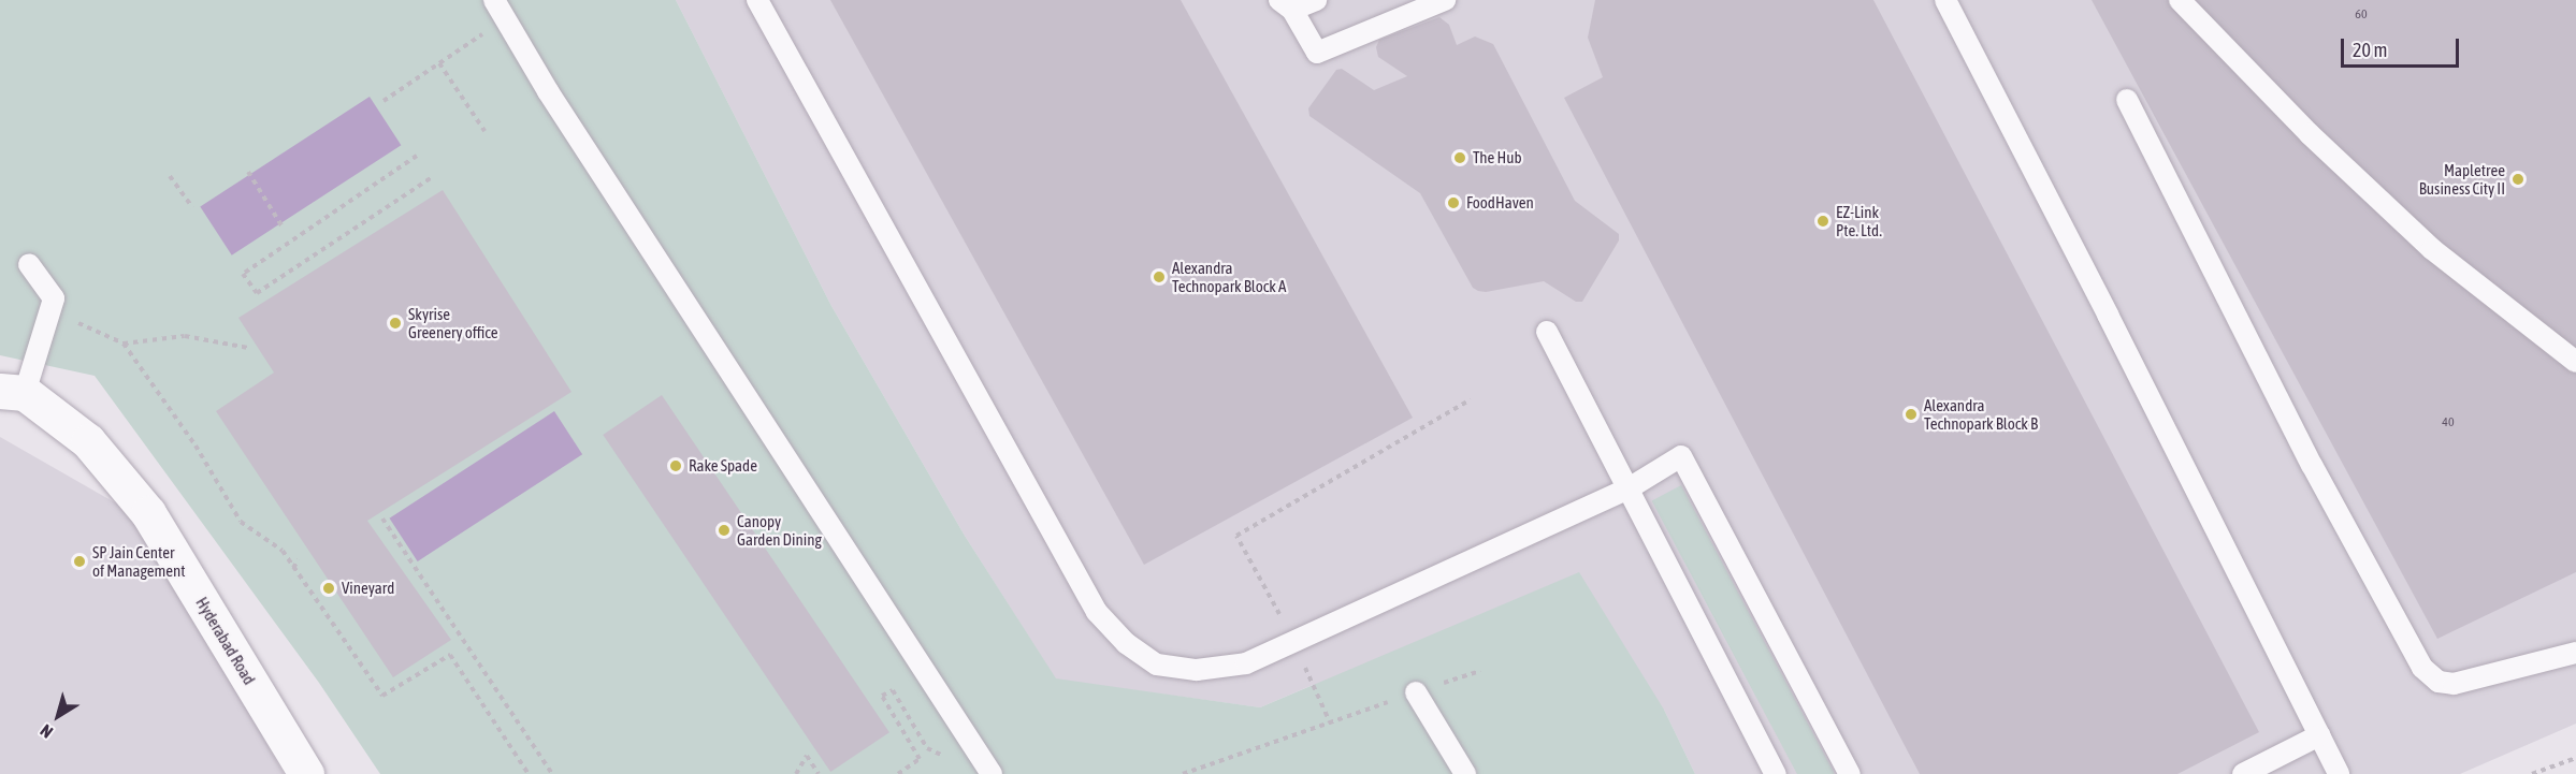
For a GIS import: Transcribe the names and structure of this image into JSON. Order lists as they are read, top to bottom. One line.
{"streets":{"street":["Hyderabad Road"]},"places":["The Hub","Mapletree Business City II","FoodHaven","EZ-Link Pte. Ltd.","Alexandra Technopark Block A","Skyrise Greenery office","Alexandra Technopark Block B","Rake Spade","Canopy Garden Dining","SP Jain Center of Management","Vineyard"],"house_numbers":["60","40"],"scale_bar":"20 m","north":"bottom left"}
